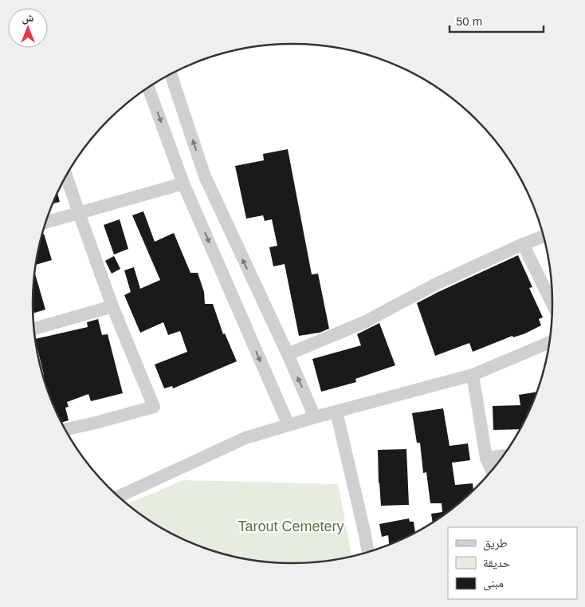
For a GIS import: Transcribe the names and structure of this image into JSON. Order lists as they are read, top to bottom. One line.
{"parks":["Tarout Cemetery"],"legend":["طريق","حديقة","مبنى"],"scale_bar":"50 m","north":"top"}
